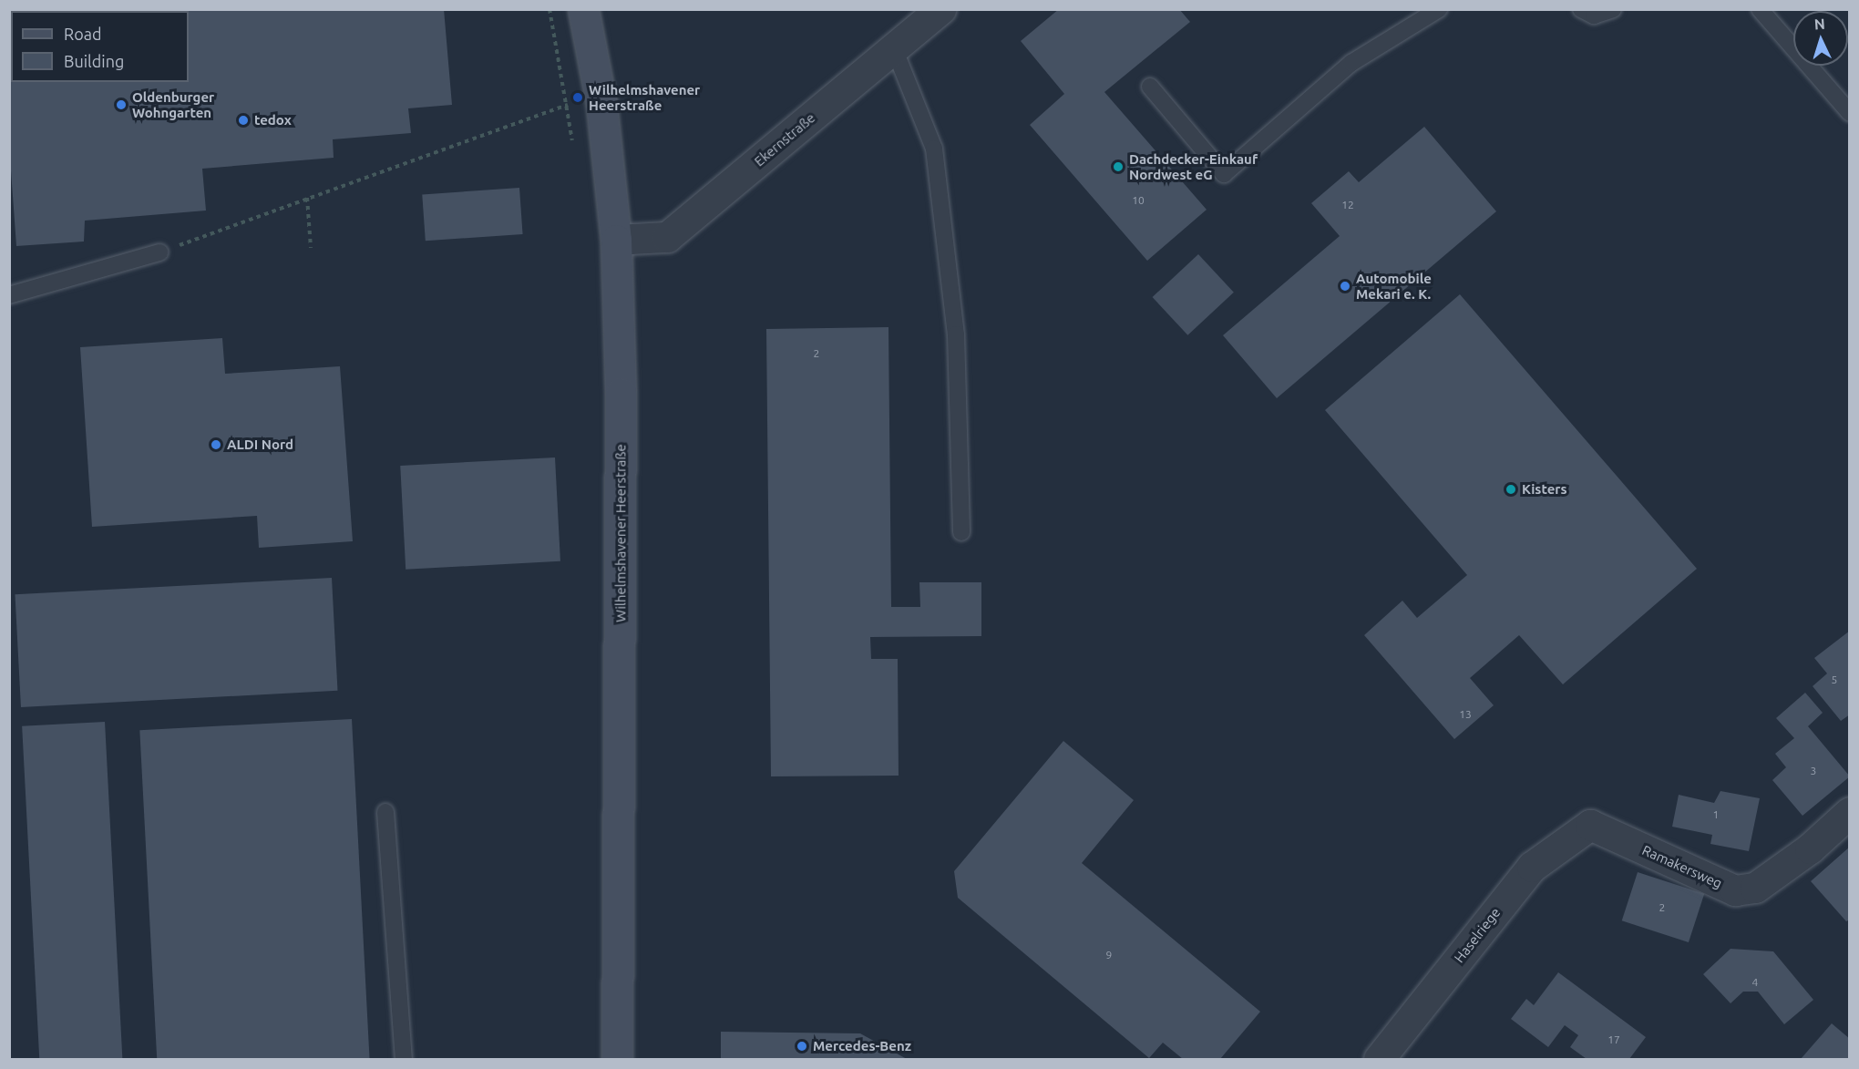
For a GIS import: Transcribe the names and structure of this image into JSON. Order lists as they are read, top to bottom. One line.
{"streets":{"street":["Ekernstraße","Wilhelmshavener Heerstraße","Ramakersweg","Haselriege"]},"crossings":[["Ekernstraße","Wilhelmshavener Heerstraße"],["Ramakersweg","Haselriege"]],"places":["Wilhelmshavener Heerstraße","Oldenburger Wohngarten","tedox","Dachdecker-Einkauf Nordwest eG","Automobile Mekari e. K.","ALDI Nord","Kisters","Mercedes-Benz"],"house_numbers":["10","12","2","5","13","3","1","2","9","4","17"],"legend":["Road","Building"],"north":"top"}
